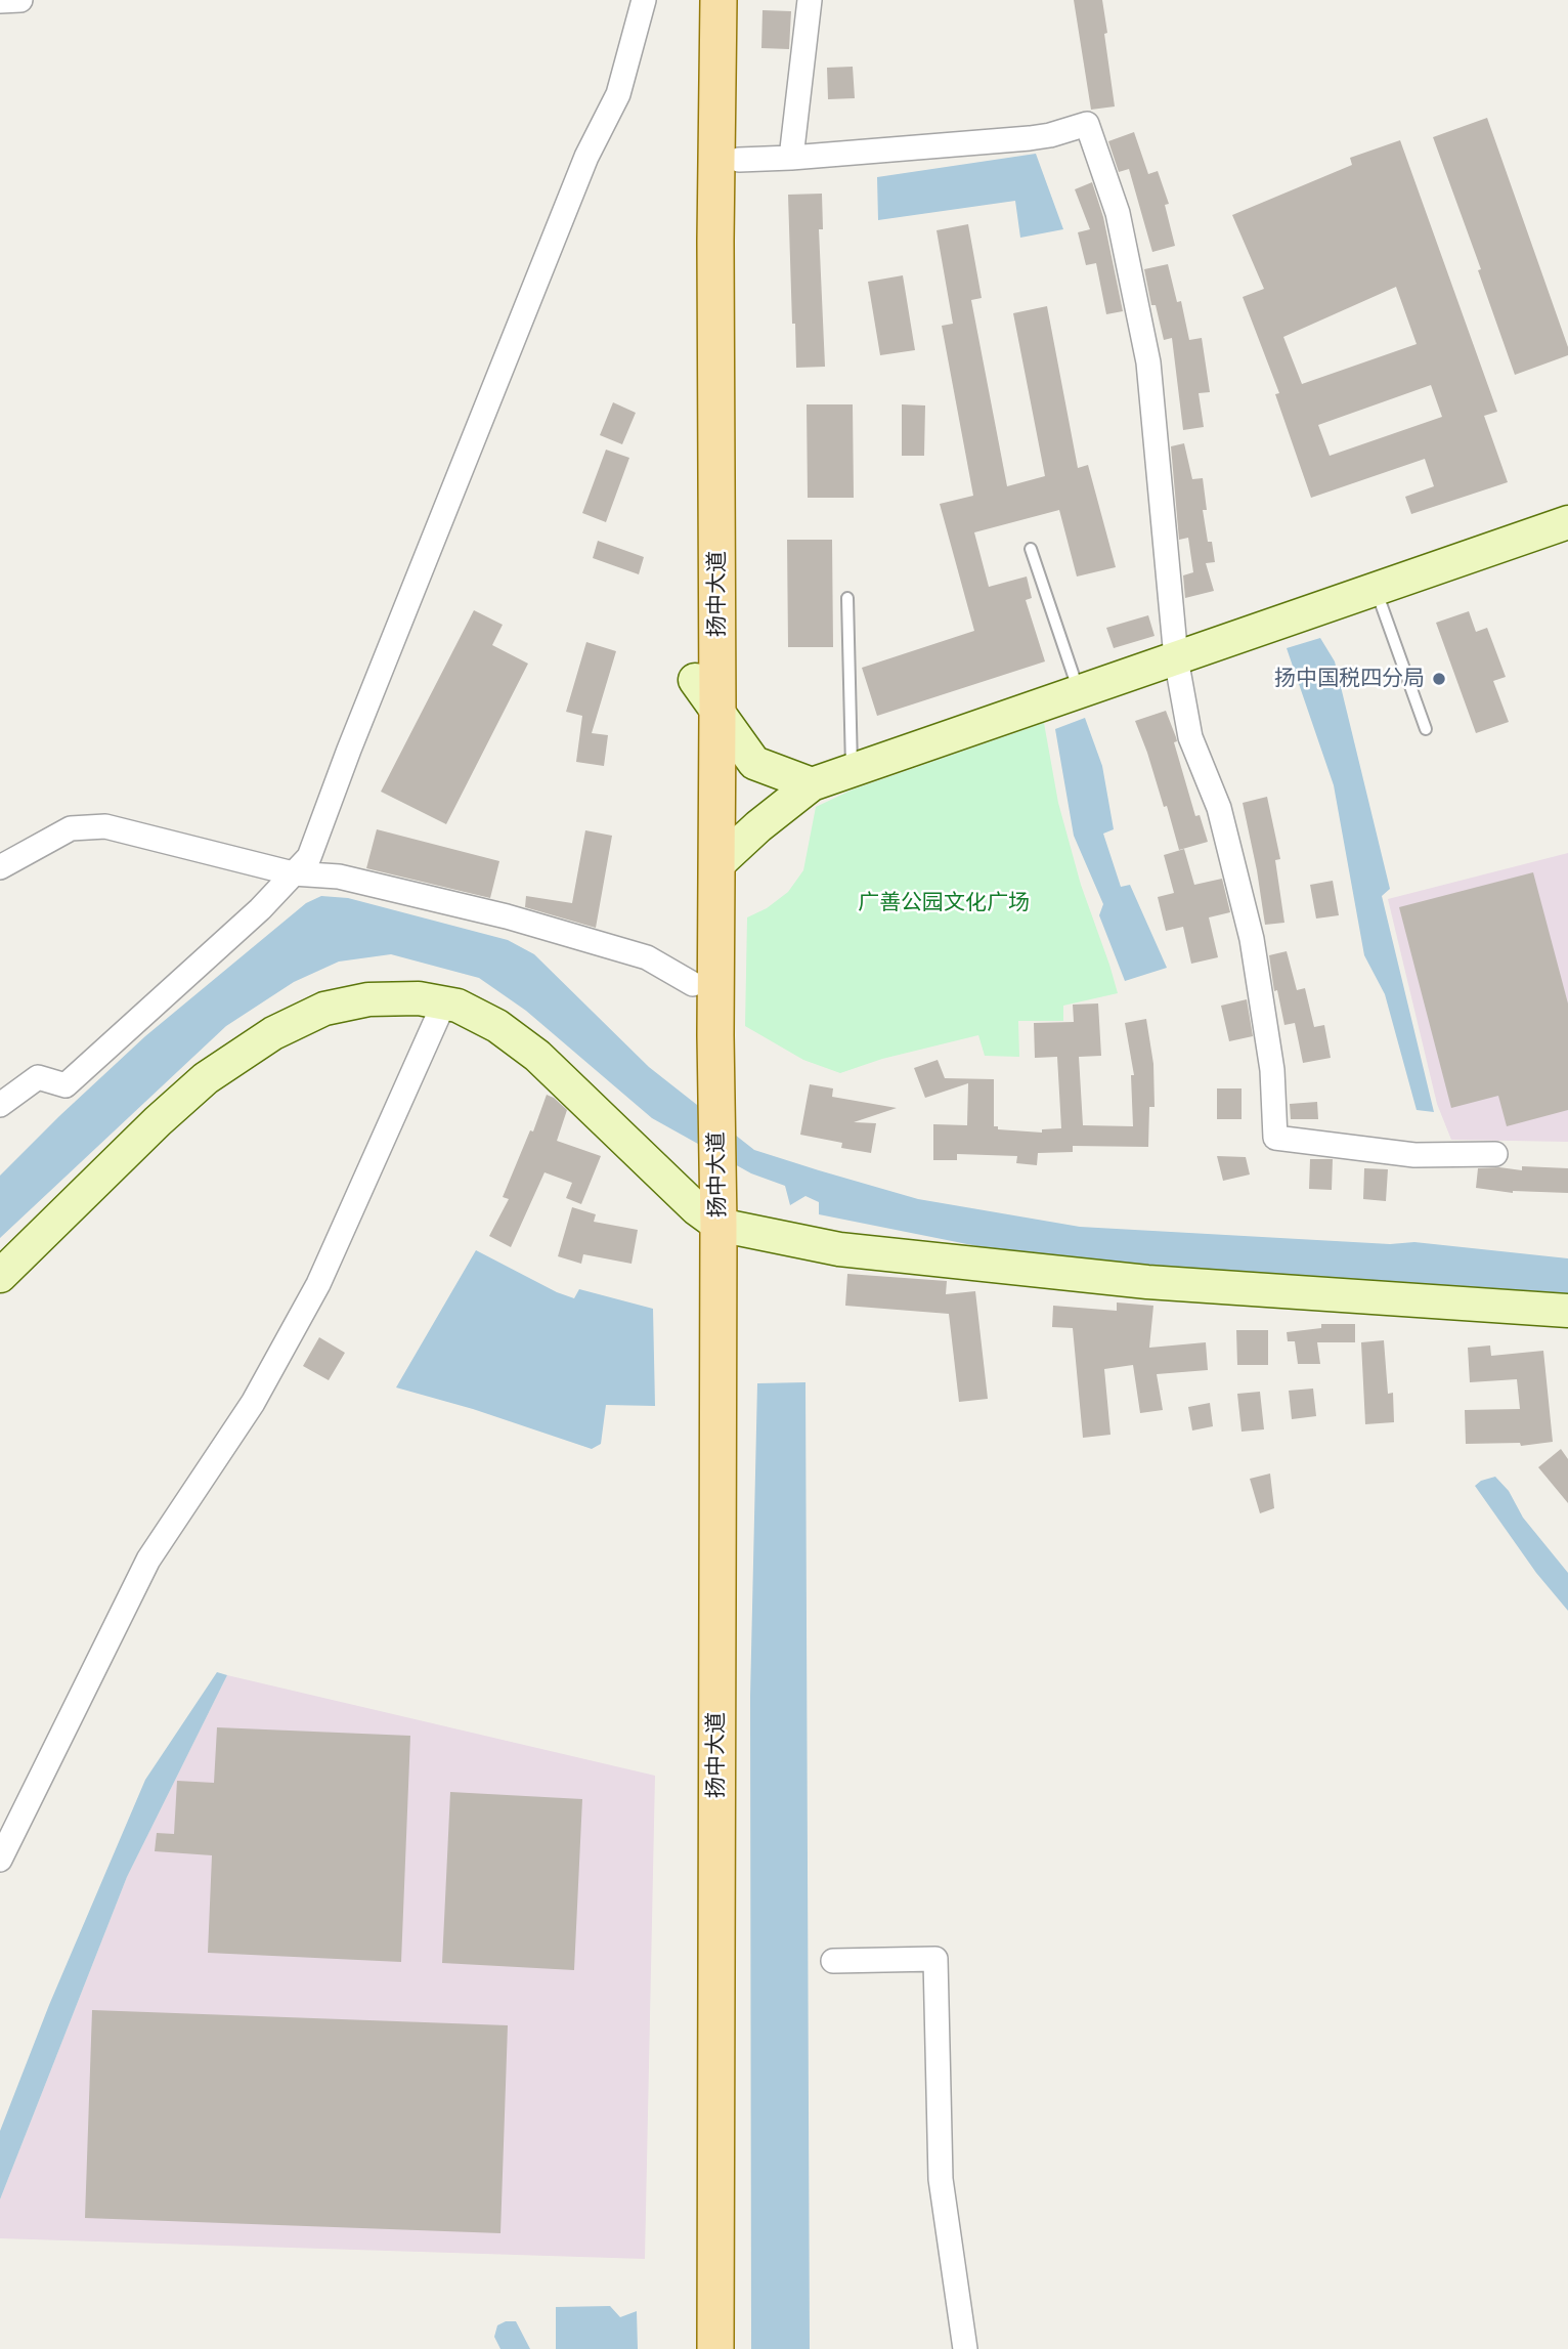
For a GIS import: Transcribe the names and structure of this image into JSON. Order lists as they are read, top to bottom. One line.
{"streets":{"main road":["扬中大道"]},"parks":["广善公园文化广场"],"places":["扬中国税四分局"]}
